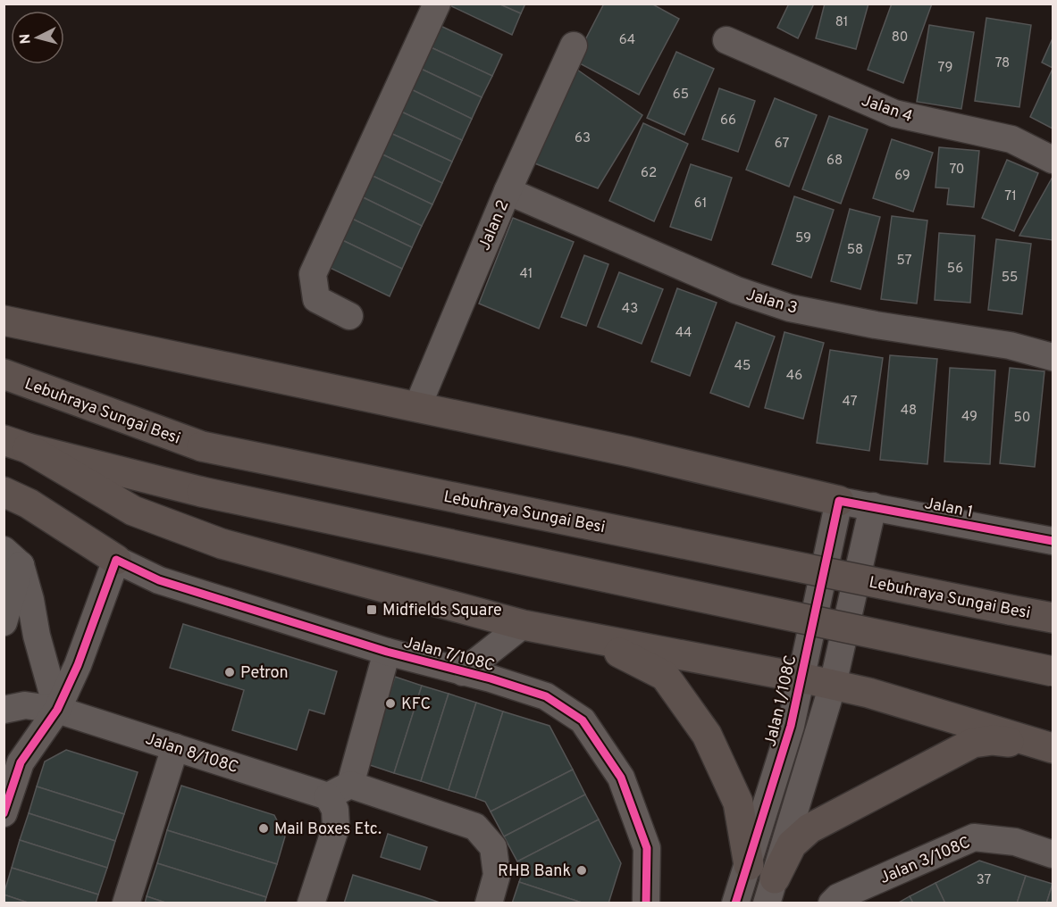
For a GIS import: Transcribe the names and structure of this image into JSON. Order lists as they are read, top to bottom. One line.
{"streets":{"highway":["Lebuhraya Sungai Besi"],"street":["Jalan 4","Jalan 2","Jalan 3","Jalan 1","Jalan 7/108C","Jalan 1/108C","Jalan 8/108C","Jalan 3/108C"]},"crossings":[["Jalan 2","Jalan 3"],["Jalan 1","Jalan 1/108C"]],"places":{"transit":["Midfields Square"],"other":["Petron","KFC","Mail Boxes Etc.","RHB Bank"]},"house_numbers":["81","80","64","78","79","65","66","63","67","68","70","62","69","71","61","59","58","57","56","41","55","43","44","45","46","47","48","49","50","37"],"north":"left"}
